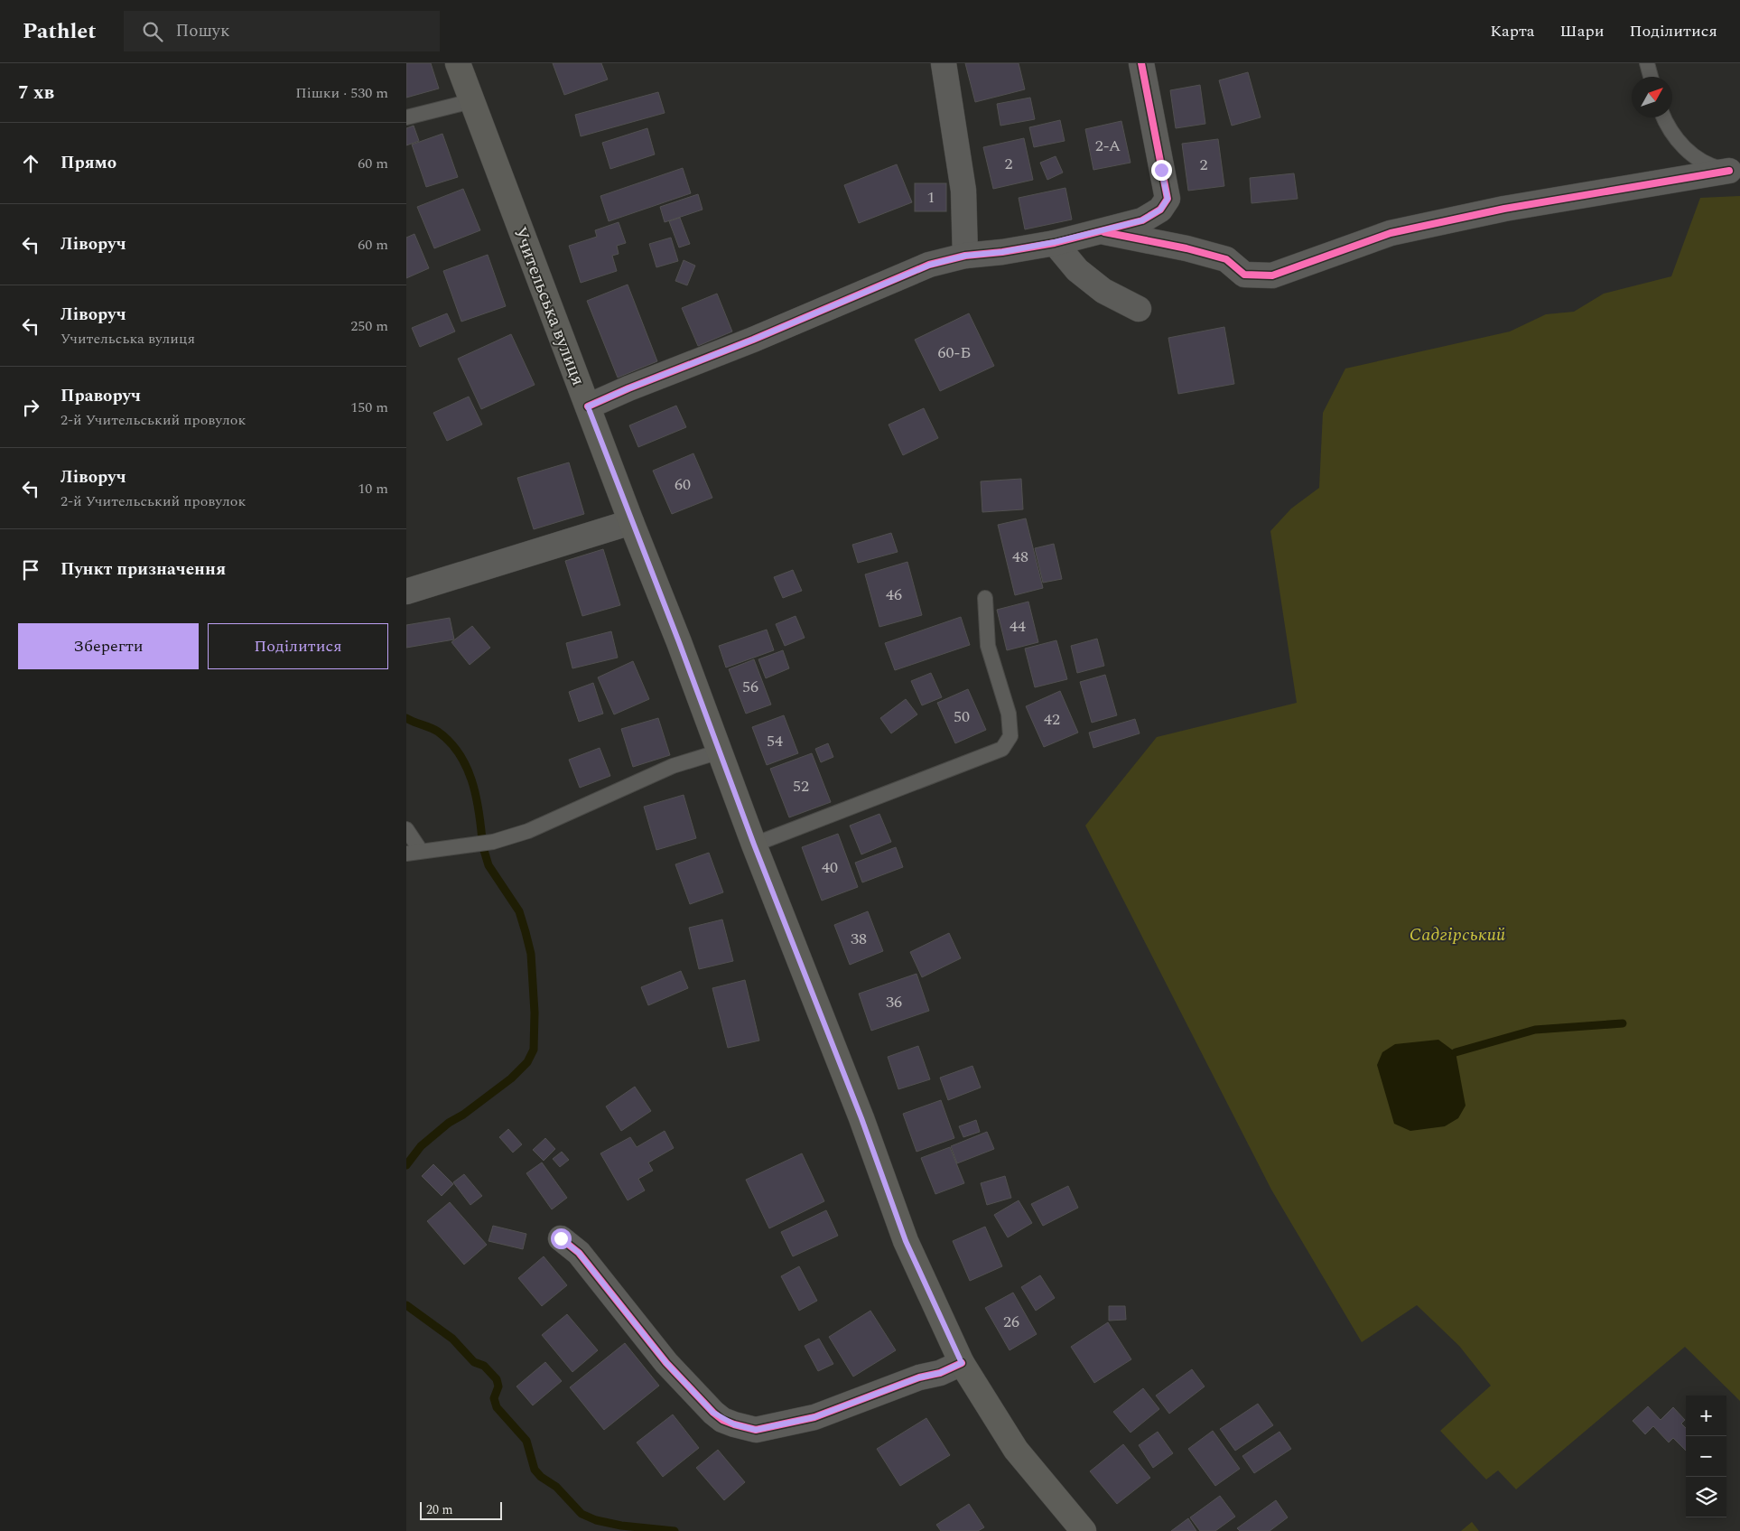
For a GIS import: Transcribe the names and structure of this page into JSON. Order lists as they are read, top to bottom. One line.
{"streets":{"main road":["Учительська вулиця"]},"parks":["Садгірський"],"house_numbers":["2-А","2","2","1","60-Б","60","48","46","44","56","50","42","54","52","40","38","36","26"],"scale_bar":"20 m","north":"top right","page":{"header":"Pathlet","search":"Пошук","nav":["Карта","Шари","Поділитися"],"heading":["7 хв","Пішки · 530 m"],"list":[["Прямо","60 m"],["Ліворуч","60 m"],["Ліворуч","Учительська вулиця","250 m"],["Праворуч","2-й Учительський провулок","150 m"],["Ліворуч","2-й Учительський провулок","10 m"],"Пункт призначення"],"buttons":["Зберегти","Поділитися"],"map_buttons":["+","−"],"scale":"20 m"}}
